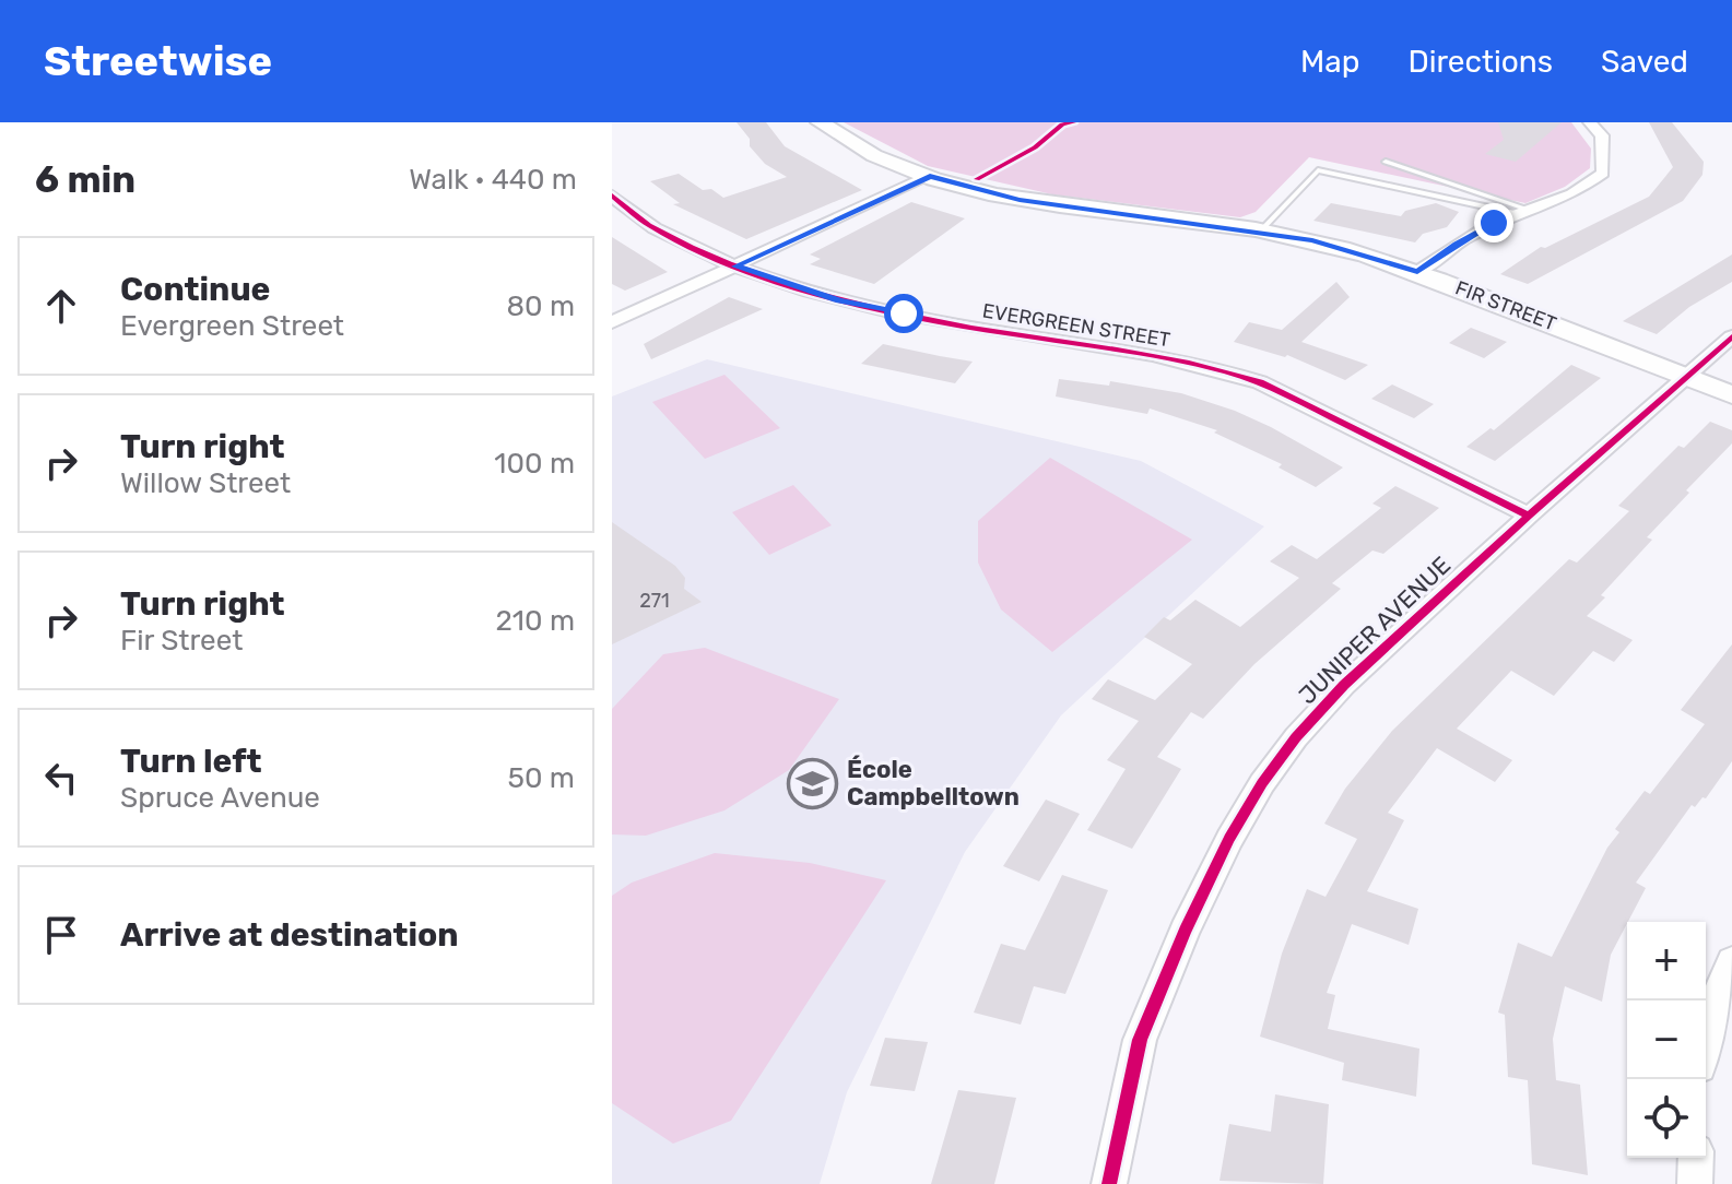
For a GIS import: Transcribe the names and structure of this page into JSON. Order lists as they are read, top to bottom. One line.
{"streets":{"street":["FIR STREET","EVERGREEN STREET","JUNIPER AVENUE"]},"crossings":[["FIR STREET","JUNIPER AVENUE"],["EVERGREEN STREET","JUNIPER AVENUE"]],"places":{"school or university":["École Campbelltown"]},"house_numbers":["271"],"page":{"header":"Streetwise","nav":["Map","Directions","Saved"],"heading":["6 min","Walk · 440 m"],"list":[["Continue","Evergreen Street","80 m"],["Turn right","Willow Street","100 m"],["Turn right","Fir Street","210 m"],["Turn left","Spruce Avenue","50 m"],"Arrive at destination"],"map_buttons":["+","−"]}}
